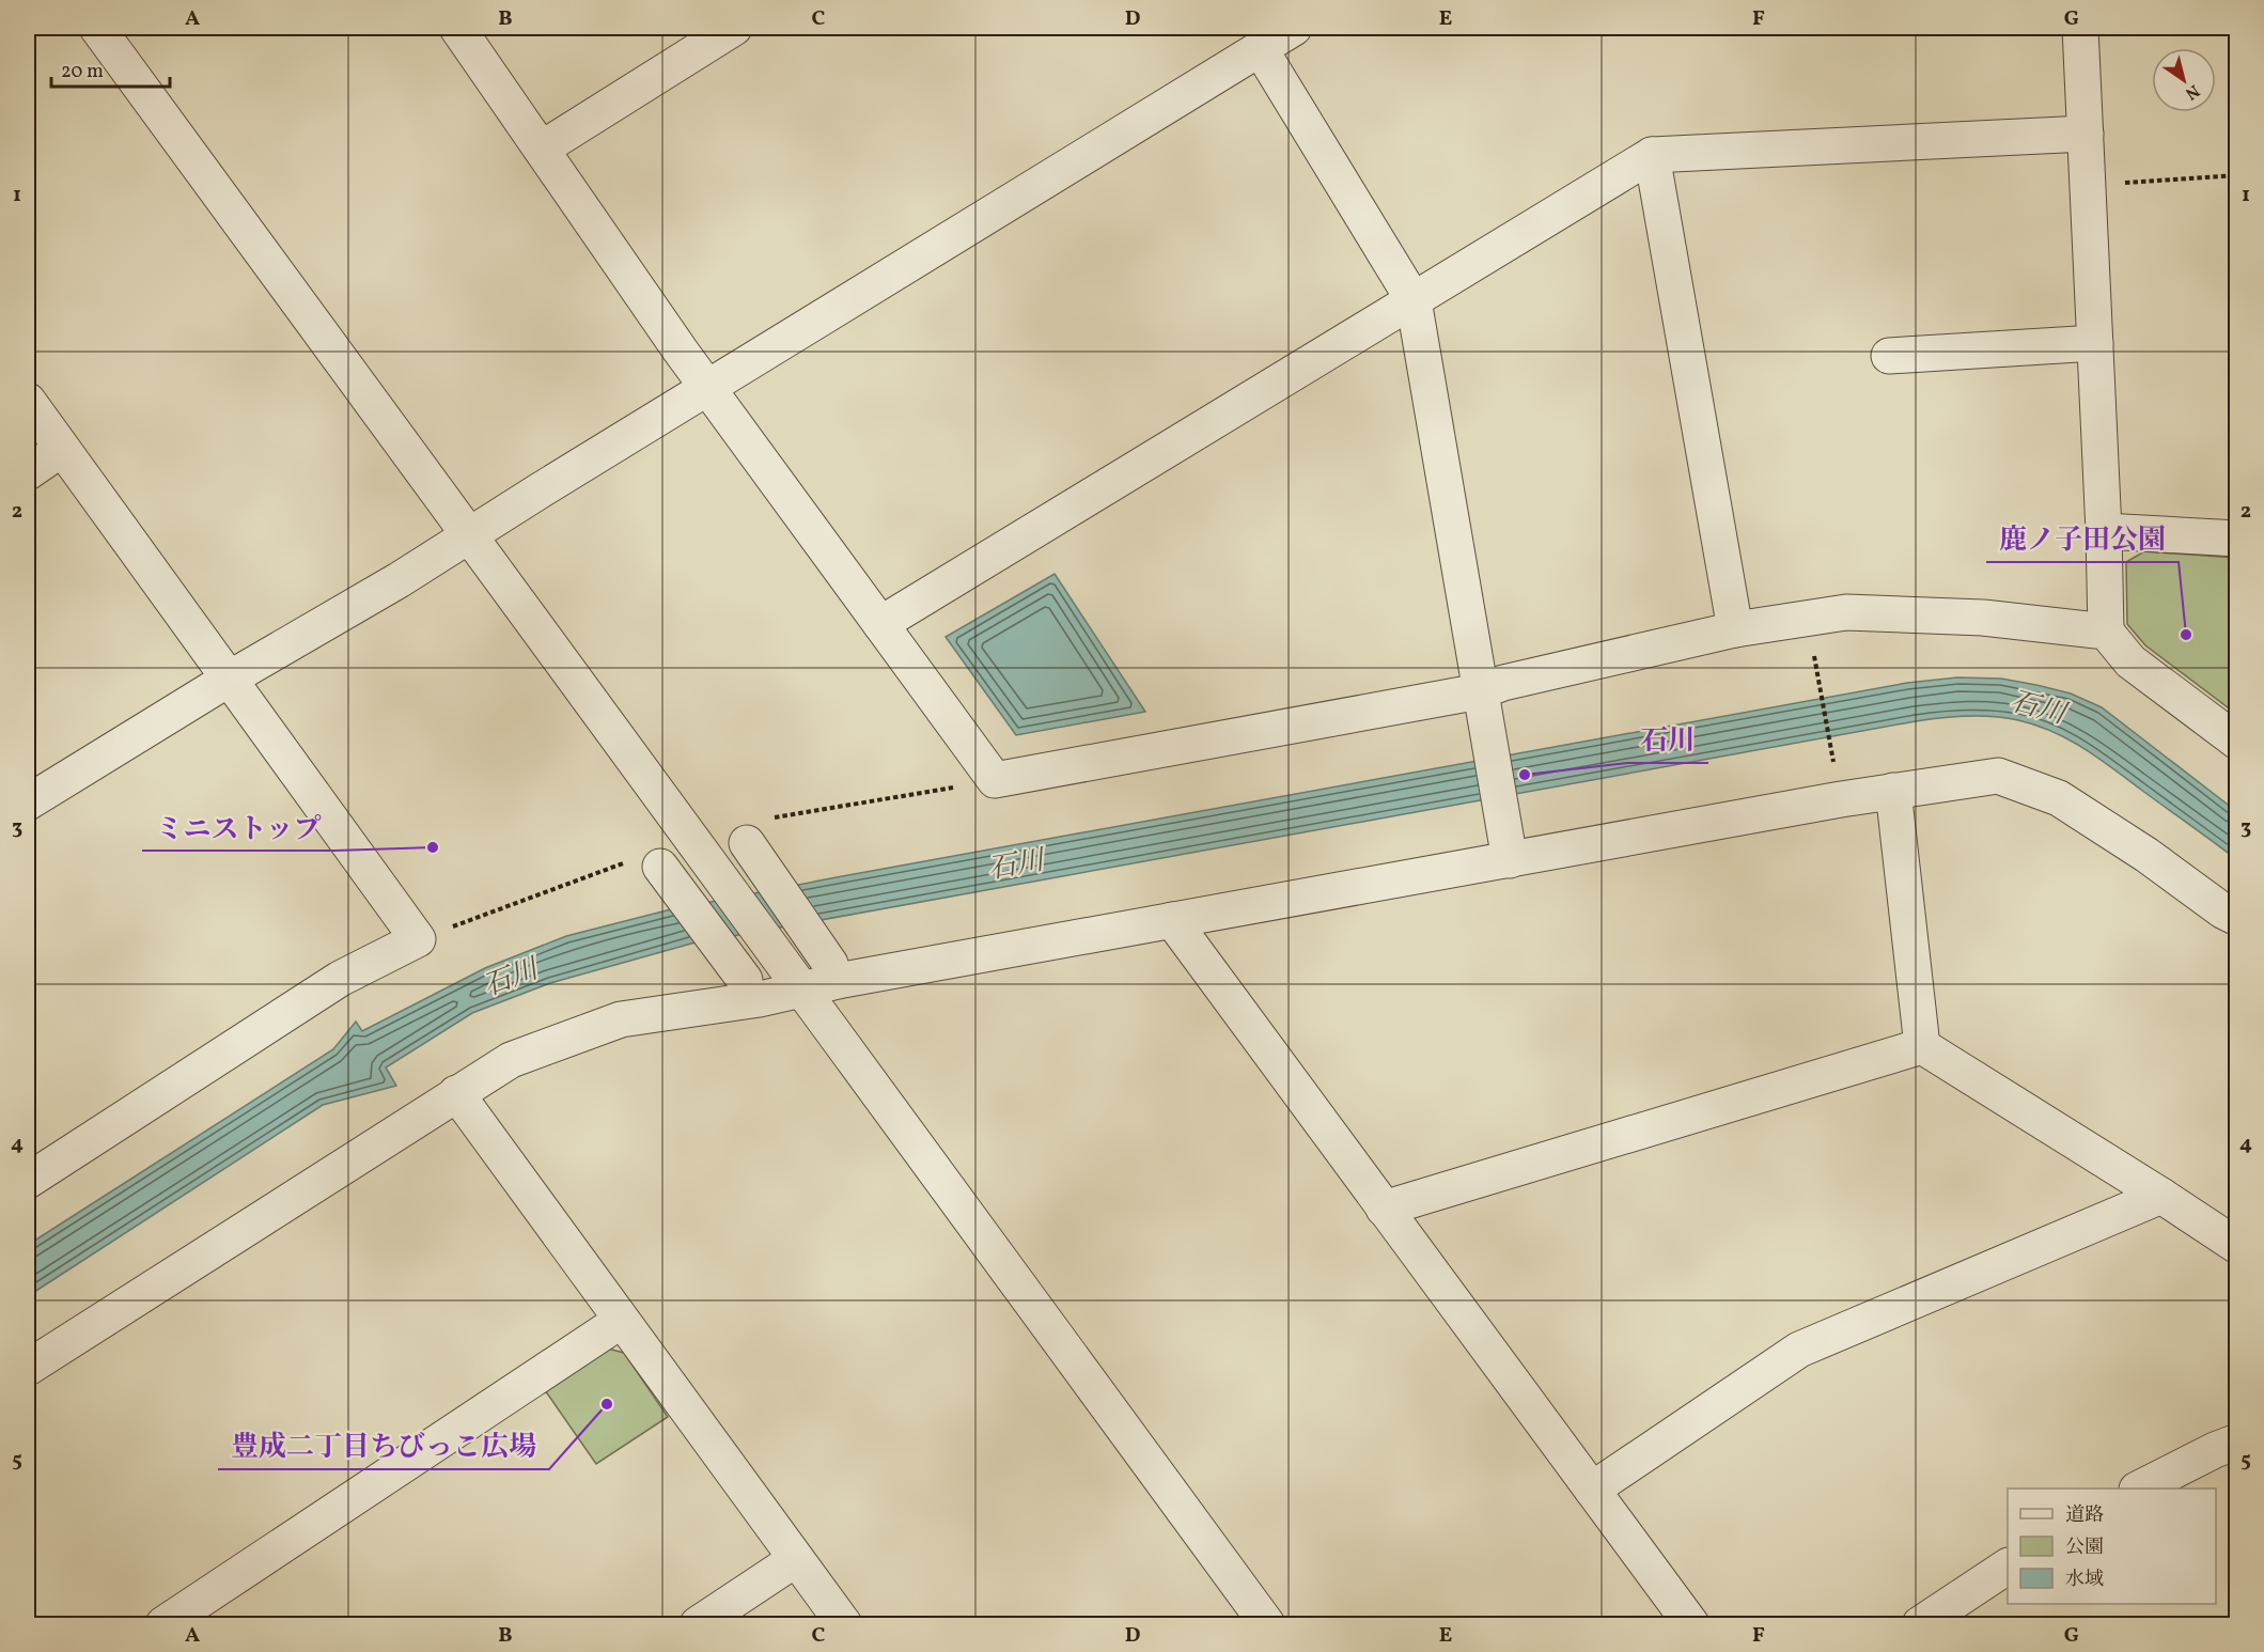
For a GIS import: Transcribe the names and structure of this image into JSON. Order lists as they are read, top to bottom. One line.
{"water":["石川"],"places":["鹿ノ子田公園","石川","ミニストップ","豊成二丁目ちびっこ広場"],"legend":["道路","公園","水域"],"scale_bar":"20 m","north":"bottom right","grid":{"columns":["A","B","C","D","E","F","G"],"rows":["1","2","3","4","5"]}}
